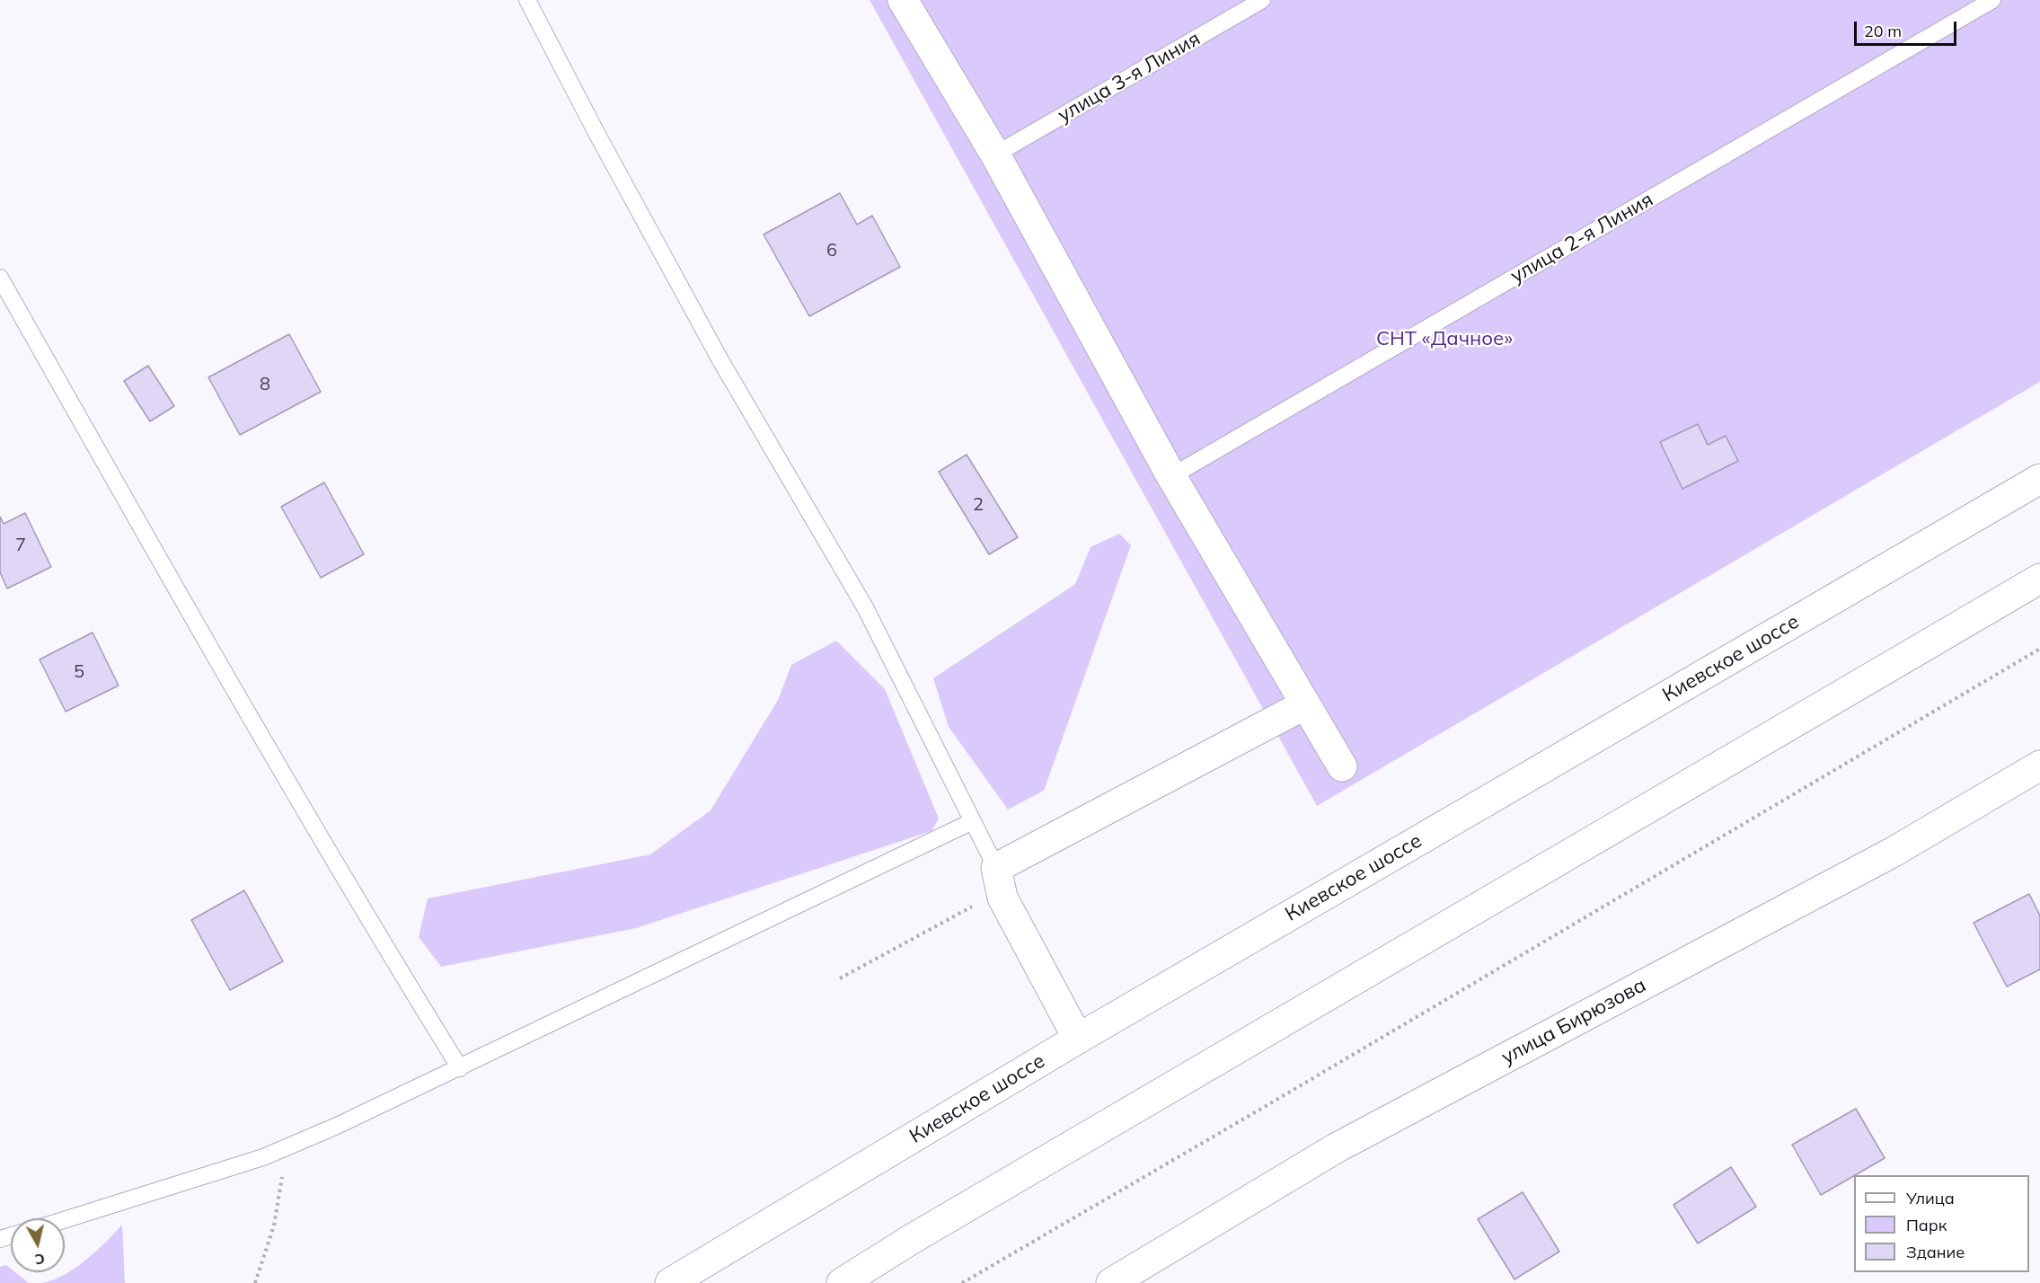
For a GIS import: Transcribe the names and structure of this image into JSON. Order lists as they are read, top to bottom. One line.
{"streets":{"main road":["Киевское шоссе","улица Бирюзова"],"lane":["улица 3-я Линия","улица 2-я Линия"]},"parks":["СНТ «Дачное»"],"house_numbers":["6","8","2","7","5"],"legend":["Улица","Парк","Здание"],"scale_bar":"20 m","north":"bottom"}
